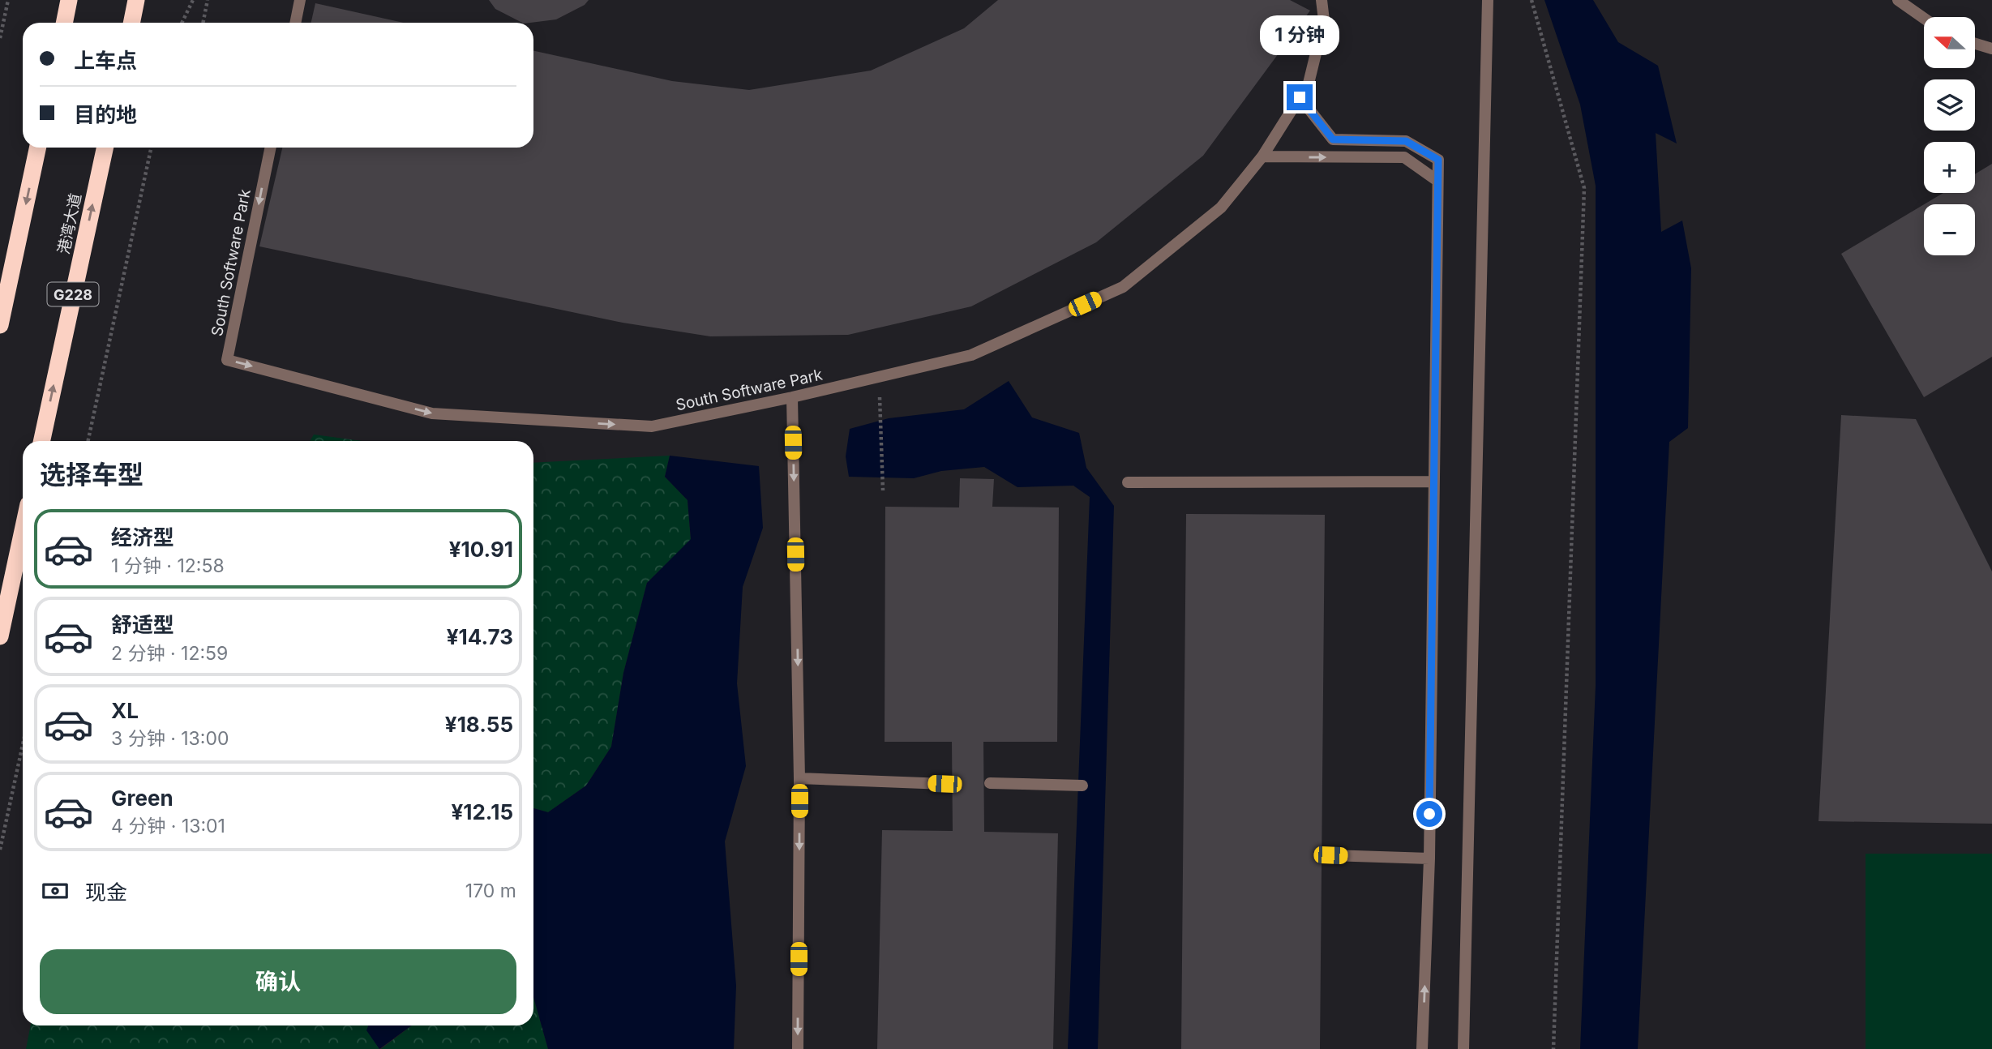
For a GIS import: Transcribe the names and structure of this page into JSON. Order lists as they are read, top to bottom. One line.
{"streets":{"highway":["港湾大道","G228"],"street":["South Software Park"]},"north":"left","page":{"bubble":"1 分钟","map_buttons":["+","−"],"banner":["上车点","目的地"],"heading":"选择车型","list":[{"name":"经济型","note":"1 分钟 · 12:58","value":"¥10.91"},{"name":"舒适型","note":"2 分钟 · 12:59","value":"¥14.73"},{"name":"XL","note":"3 分钟 · 13:00","value":"¥18.55"},{"name":"Green","note":"4 分钟 · 13:01","value":"¥12.15"}],"pay":["现金","170 m"],"buttons":"确认"}}
